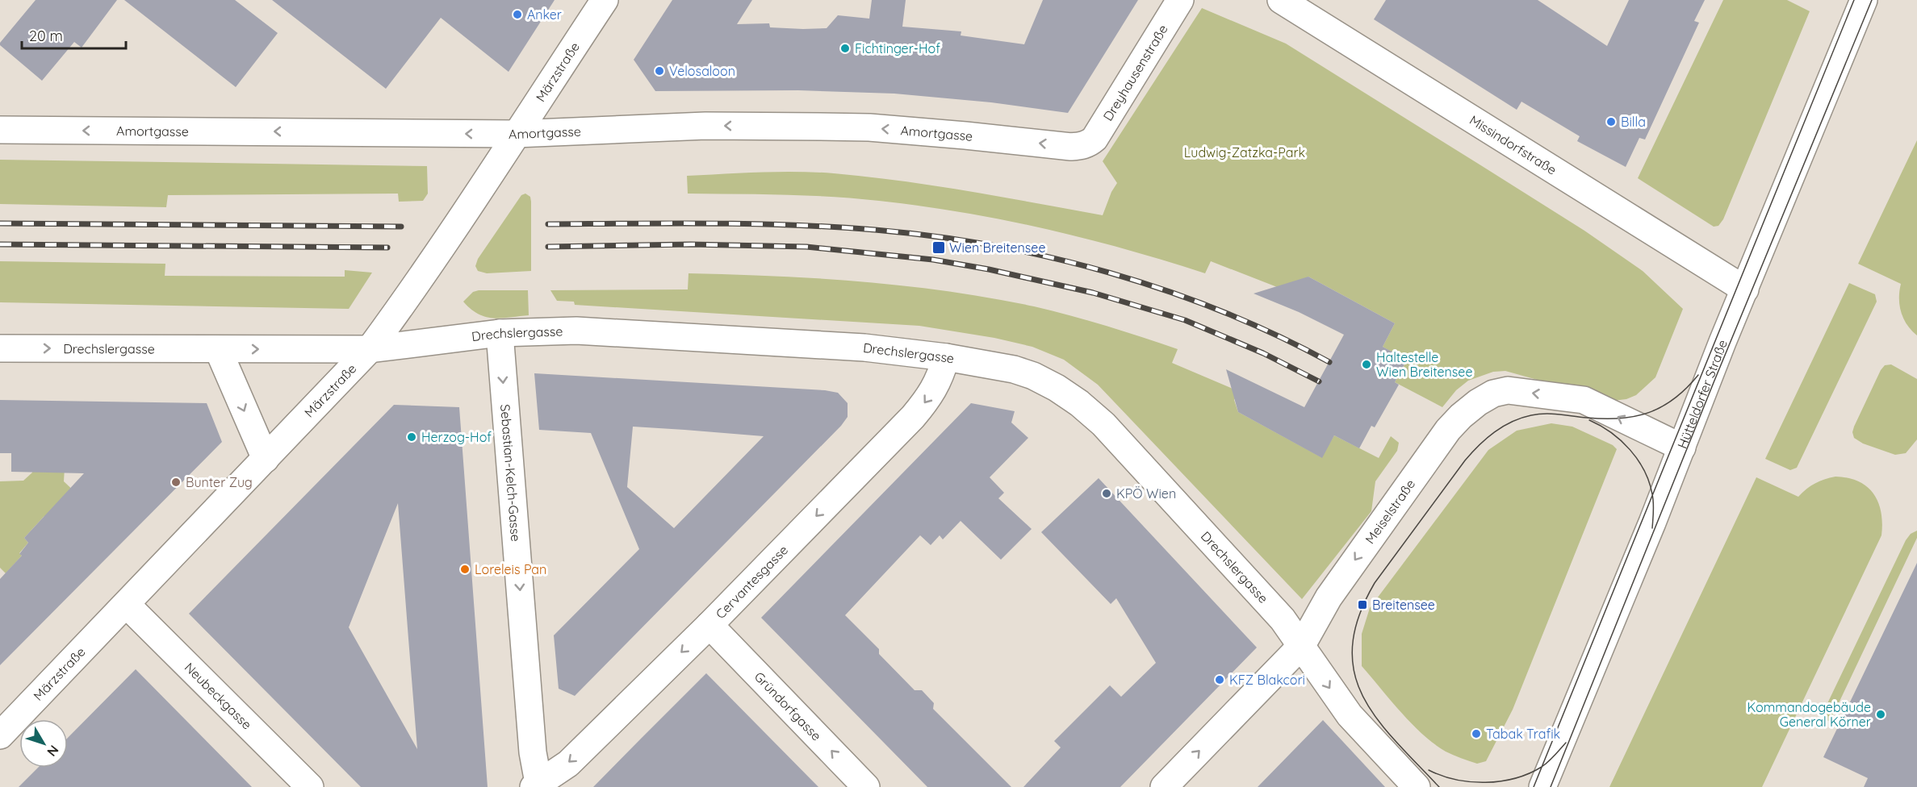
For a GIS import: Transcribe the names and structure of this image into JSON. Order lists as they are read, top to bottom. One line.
{"streets":{"street":["Märzstraße","Dreyhausenstraße","Amortgasse","Missindorfstraße","Drechslergasse","Hütteldorfer Straße","Sebastian-Kelch-Gasse","Meiselstraße","Cervantesgasse","Neubeckgasse","Gründorfgasse"]},"crossings":[["Märzstraße","Amortgasse"],["Märzstraße","Drechslergasse"],["Märzstraße","Neubeckgasse"],["Dreyhausenstraße","Amortgasse"],["Missindorfstraße","Hütteldorfer Straße"],["Drechslergasse","Sebastian-Kelch-Gasse"],["Drechslergasse","Meiselstraße"],["Drechslergasse","Cervantesgasse"],["Hütteldorfer Straße","Meiselstraße"],["Sebastian-Kelch-Gasse","Cervantesgasse"],["Cervantesgasse","Gründorfgasse"]],"one_way":["Amortgasse","Sebastian-Kelch-Gasse","Cervantesgasse","Gründorfgasse"],"parks":["Ludwig-Zatzka-Park"],"places":{"other":["Anker","Fichtinger-Hof","Velosaloon","Billa","Haltestelle Wien Breitensee","Herzog-Hof","Bunter Zug","KPÖ Wien","Loreleis Pan","KFZ Blakcori","Kommandogebäude General Körner","Tabak Trafik"],"transit":["Wien Breitensee","Breitensee"]},"scale_bar":"20 m","north":"bottom right"}
